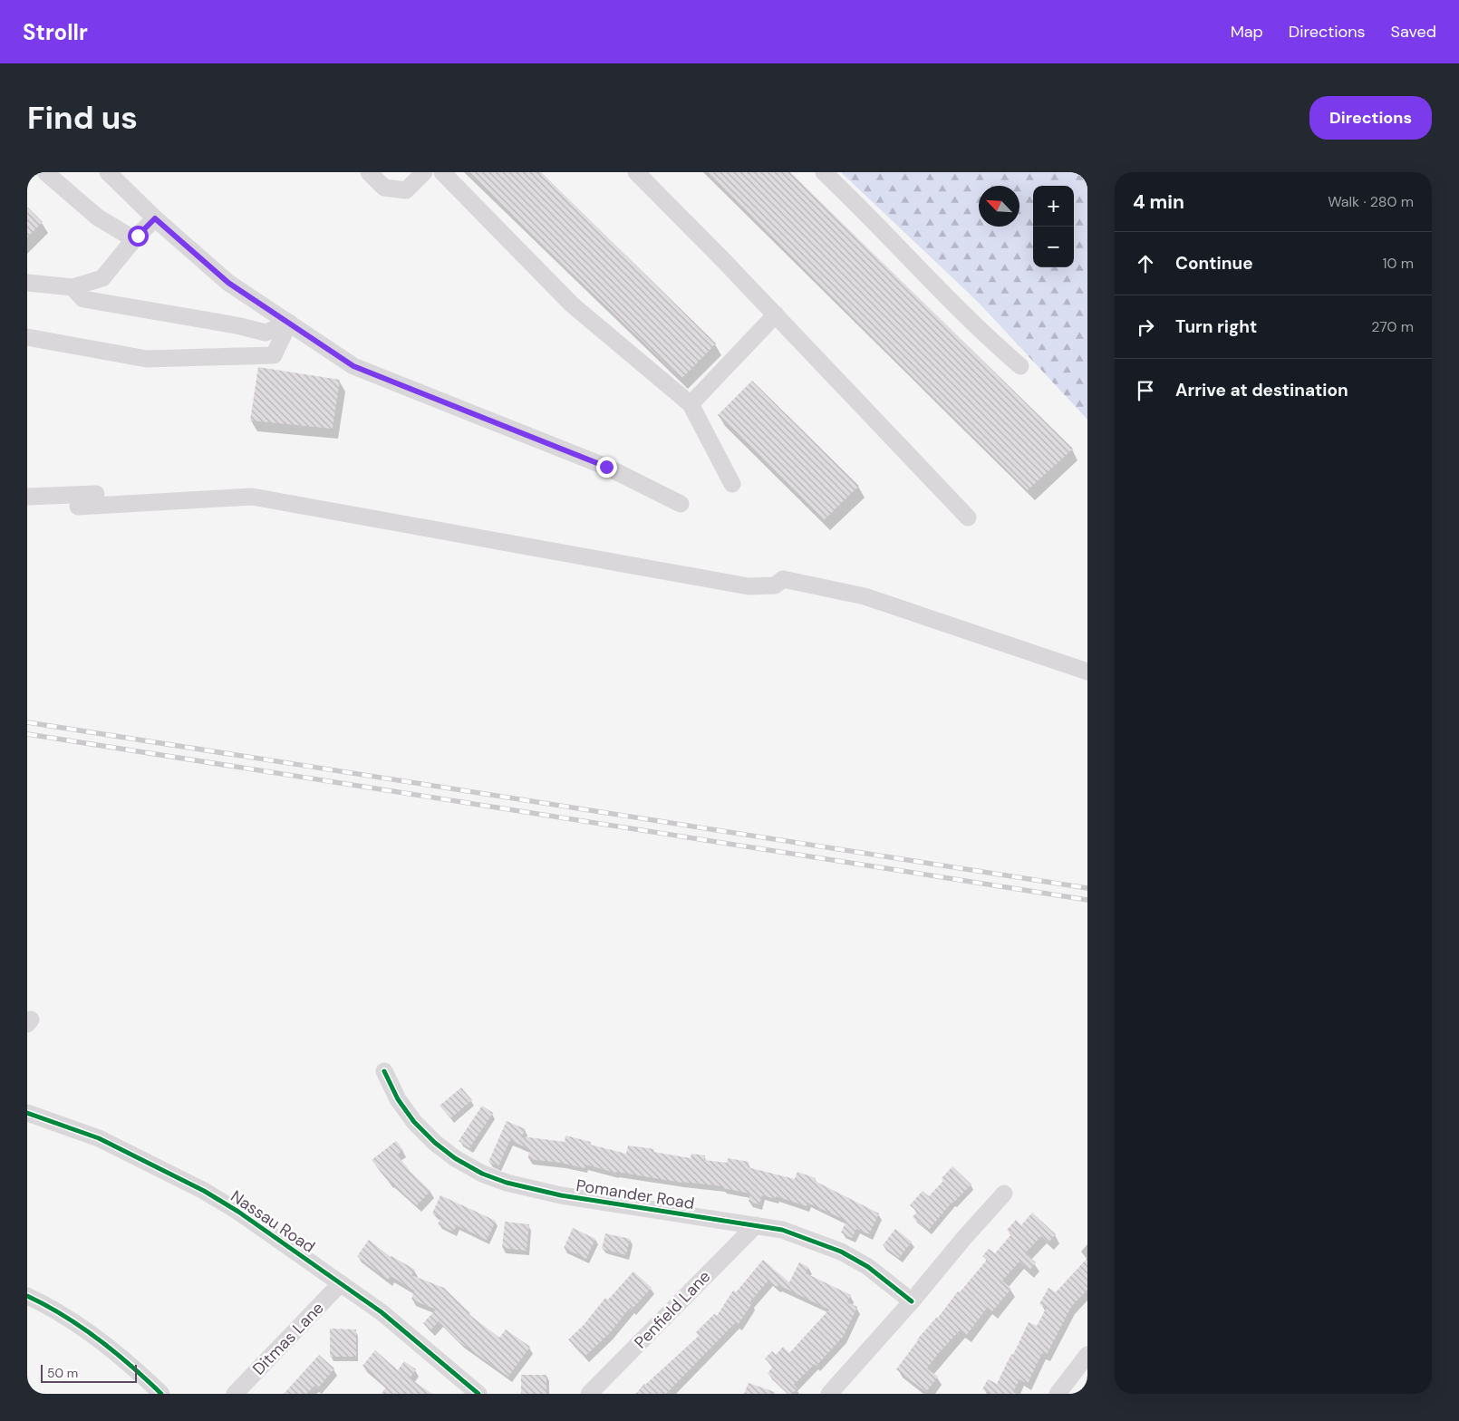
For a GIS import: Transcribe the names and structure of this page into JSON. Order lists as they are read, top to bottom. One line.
{"streets":{"street":["Pomander Road","Nassau Road","Penfield Lane","Ditmas Lane"]},"crossings":[["Pomander Road","Penfield Lane"],["Nassau Road","Ditmas Lane"]],"scale_bar":"50 m","north":"top left","page":{"header":"Strollr","nav":["Map","Directions","Saved"],"buttons":"Directions","title":"Find us","heading":["4 min","Walk · 280 m"],"map_buttons":["+","−"],"list":[["Continue","10 m"],["Turn right","270 m"],"Arrive at destination"],"scale":"50 m"}}
